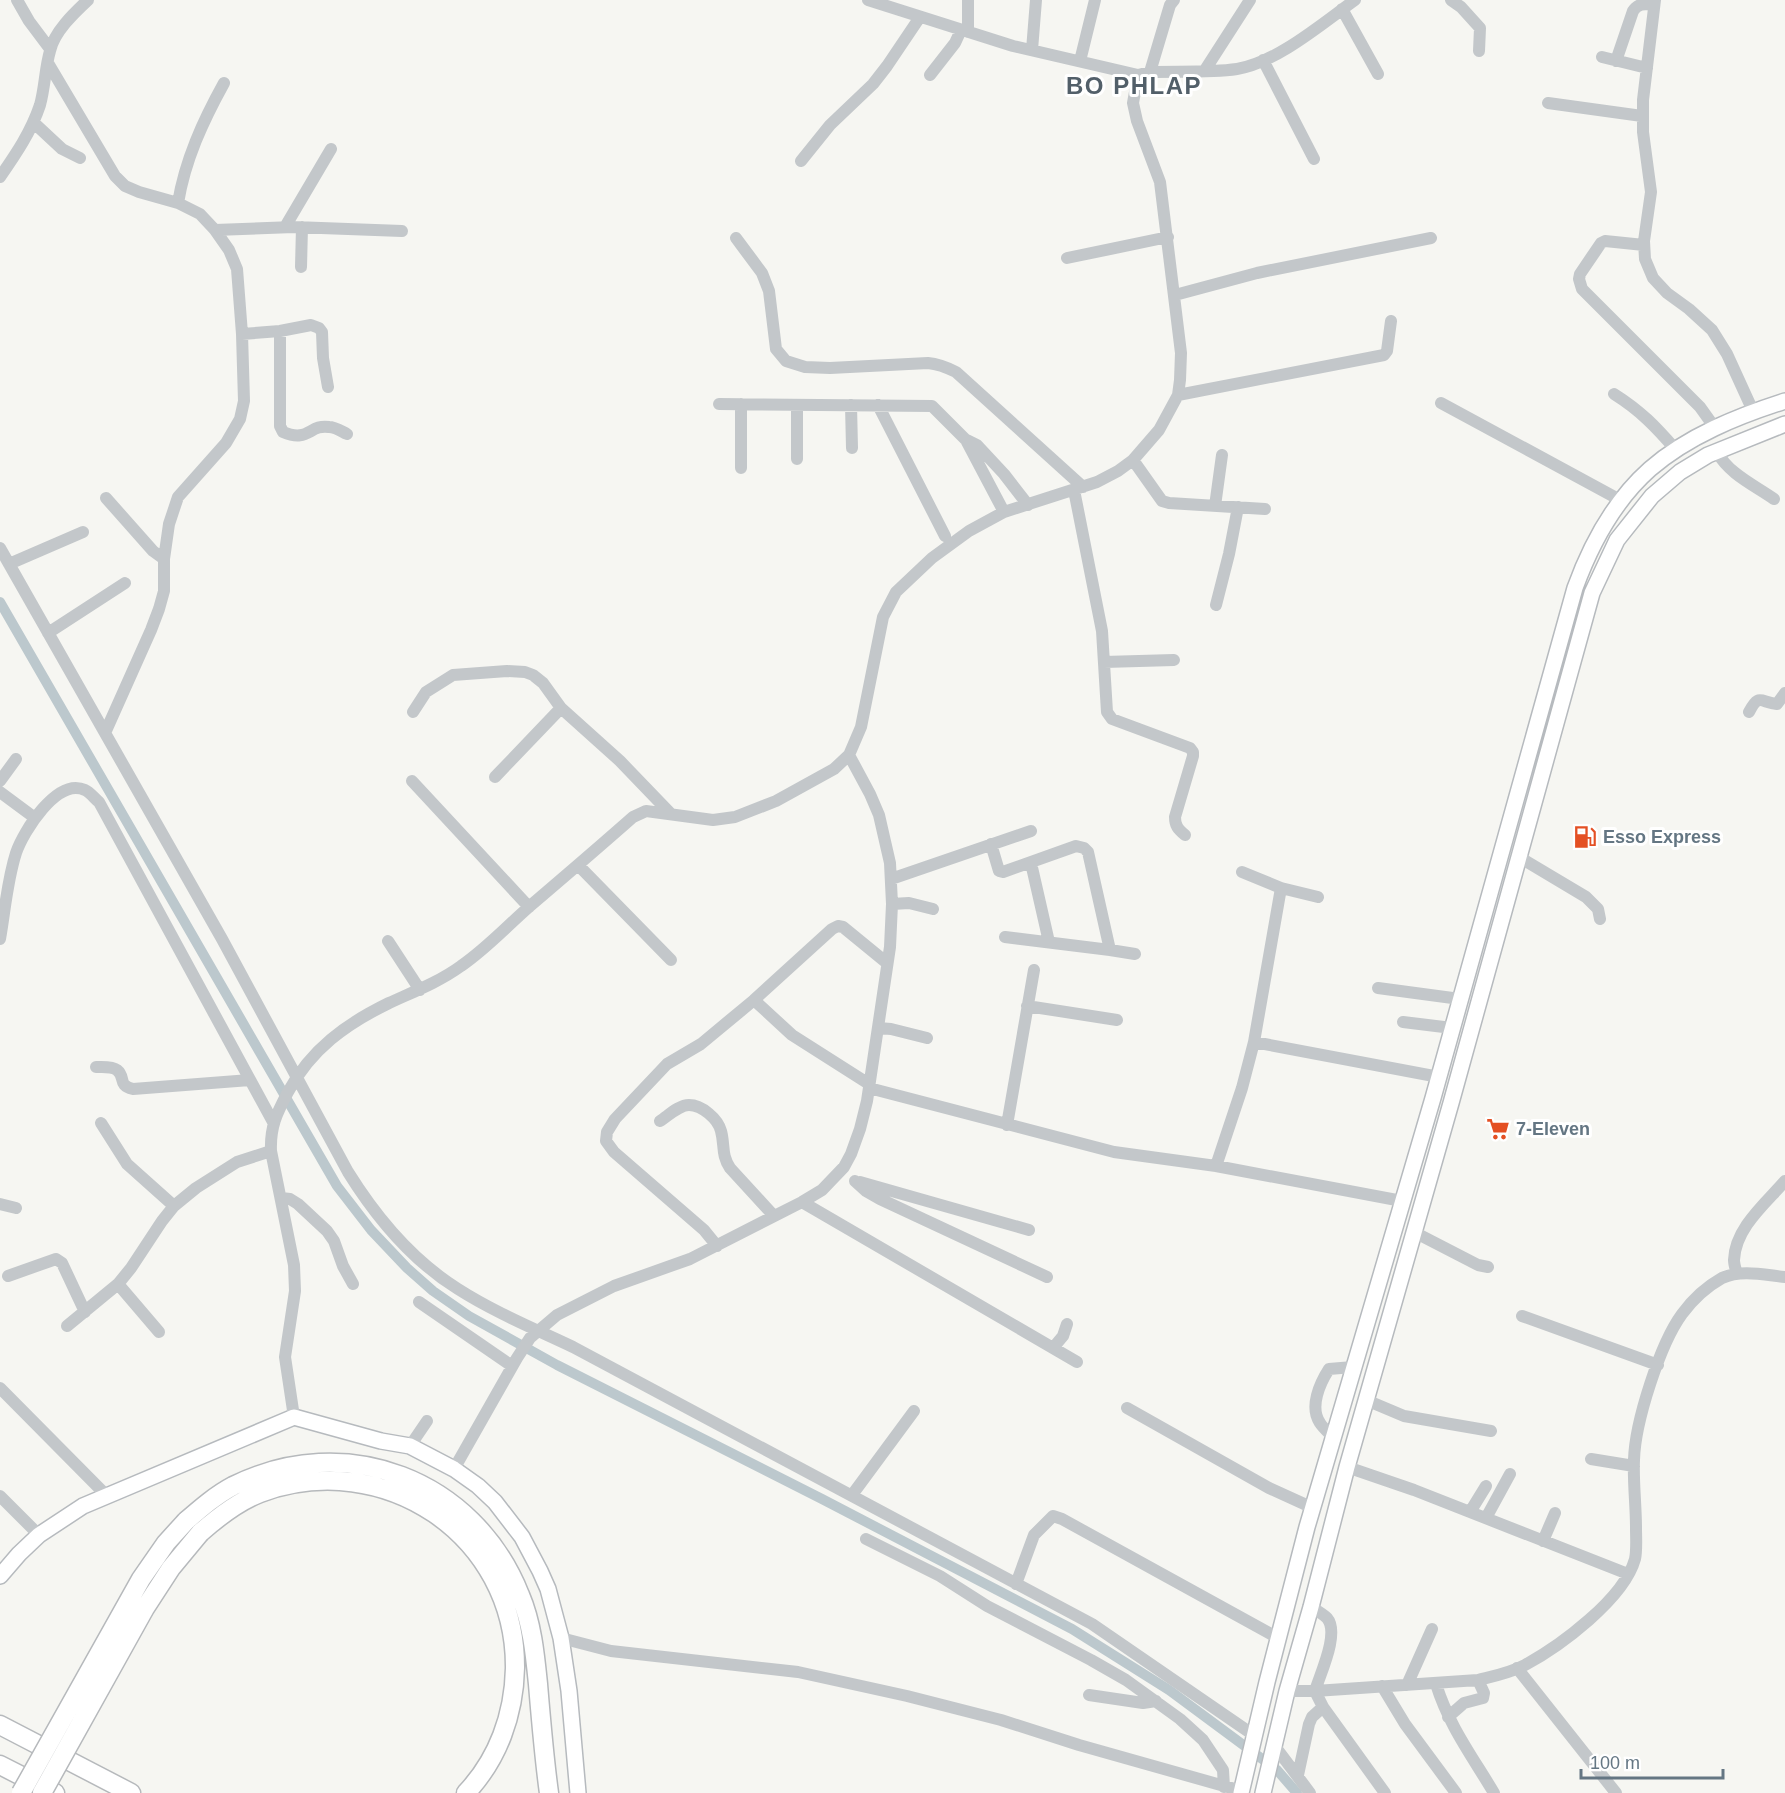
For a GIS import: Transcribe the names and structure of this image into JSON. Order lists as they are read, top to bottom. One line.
{"districts":["BO PHLAP"],"places":{"fuel station":["Esso Express"],"supermarket":["7-Eleven"]},"scale_bar":"100 m"}
